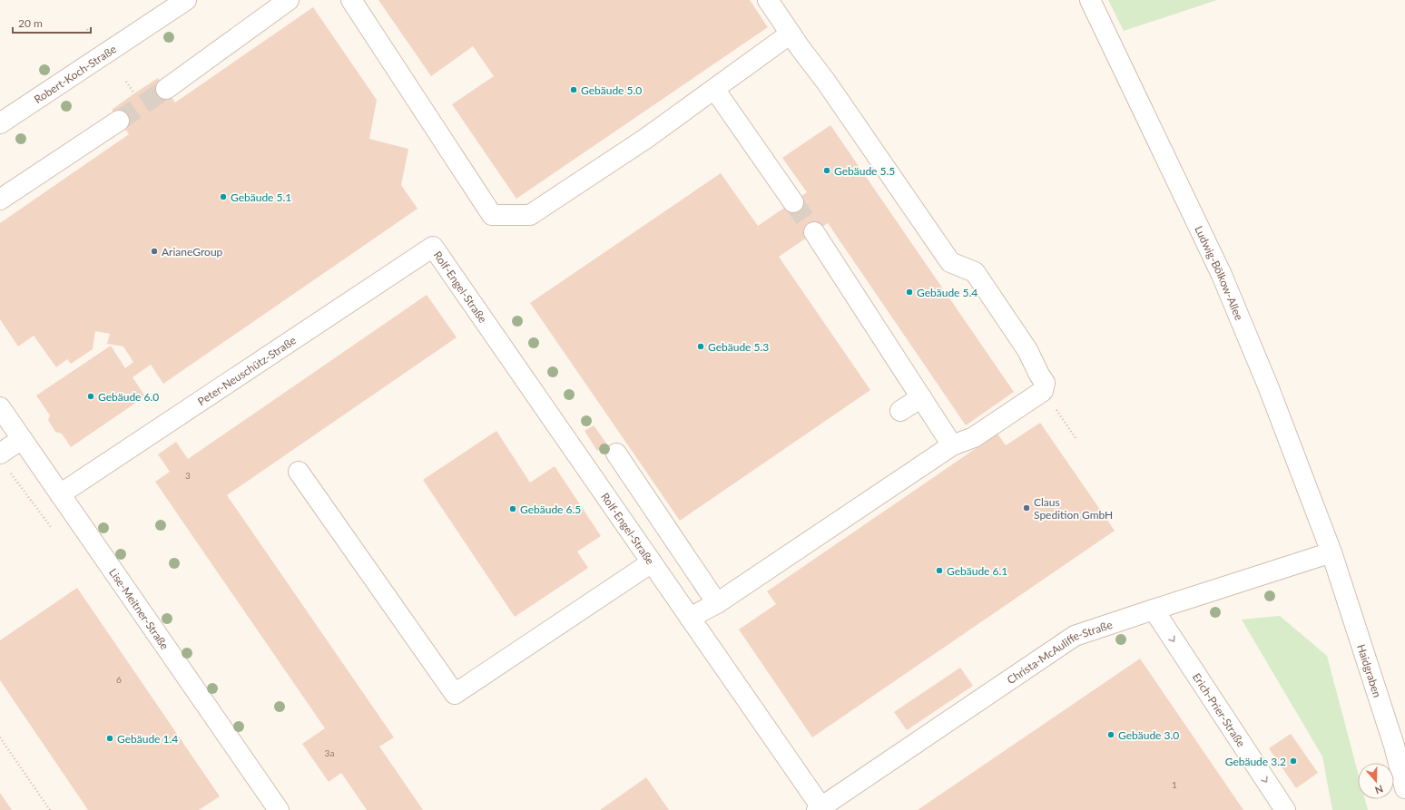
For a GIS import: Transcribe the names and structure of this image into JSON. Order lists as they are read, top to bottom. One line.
{"streets":{"street":["Robert-Koch-Straße","Ludwig-Bölkow-Allee","Rolf-Engel-Straße","Peter-Neuschütz-Straße","Lise-Meitner-Straße","Christa-McAuliffe-Straße","Haidgraben","Erich-Prier-Straße"]},"crossings":[["Ludwig-Bölkow-Allee","Christa-McAuliffe-Straße"],["Ludwig-Bölkow-Allee","Haidgraben"],["Rolf-Engel-Straße","Peter-Neuschütz-Straße"],["Rolf-Engel-Straße","Christa-McAuliffe-Straße"],["Peter-Neuschütz-Straße","Lise-Meitner-Straße"],["Christa-McAuliffe-Straße","Haidgraben"],["Christa-McAuliffe-Straße","Erich-Prier-Straße"]],"one_way":["Erich-Prier-Straße"],"places":["Gebäude 5.0","Gebäude 5.5","Gebäude 5.1","ArianeGroup","Gebäude 5.4","Gebäude 5.3","Gebäude 6.0","Claus Spedition GmbH","Gebäude 6.5","Gebäude 6.1","Gebäude 3.0","Gebäude 1.4","Gebäude 3.2"],"house_numbers":["3","6","3a","1"],"scale_bar":"20 m","north":"bottom"}
